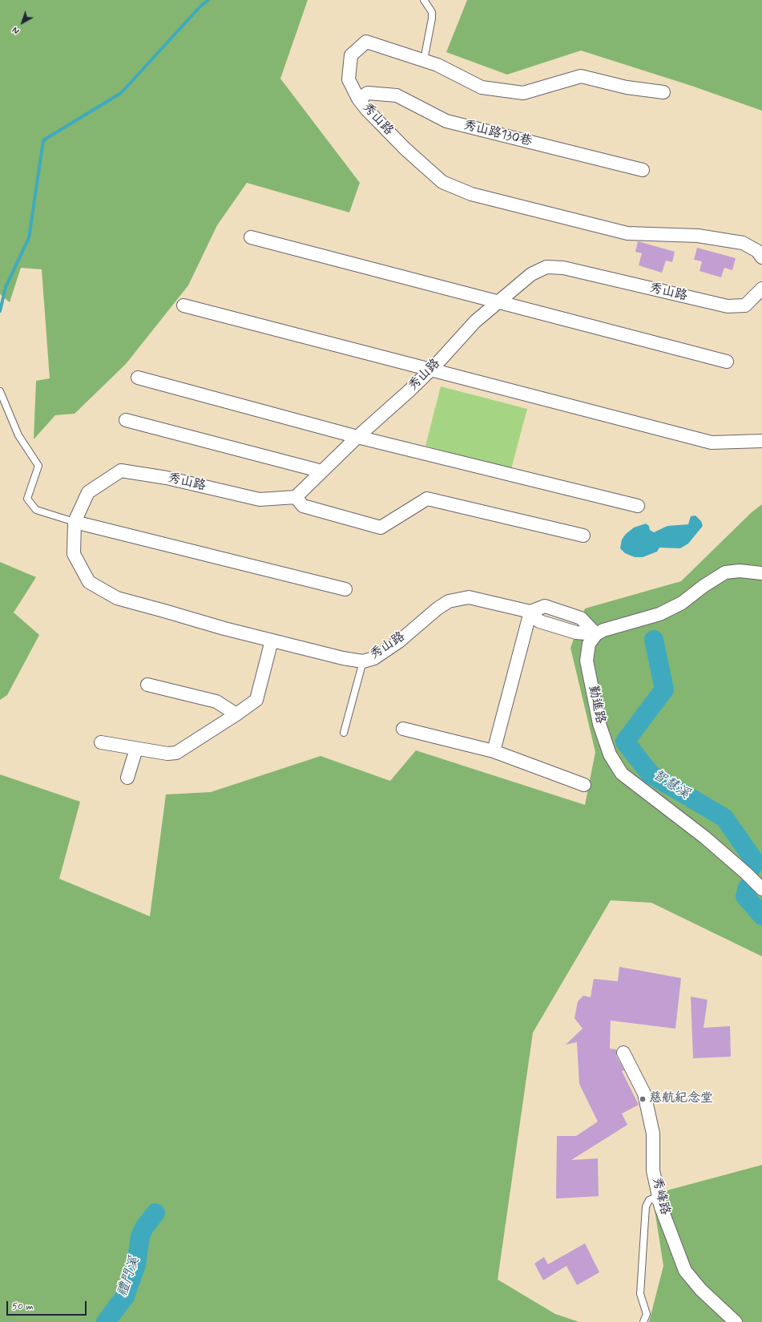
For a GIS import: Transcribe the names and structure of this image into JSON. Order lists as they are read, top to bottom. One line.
{"streets":{"street":["秀山路","秀山路130巷","勤進路","秀峰路"]},"crossings":[["秀山路","秀山路130巷"]],"water":["智慧溪","禮門溪"],"places":["慈航紀念堂"],"scale_bar":"50 m","north":"bottom left"}
